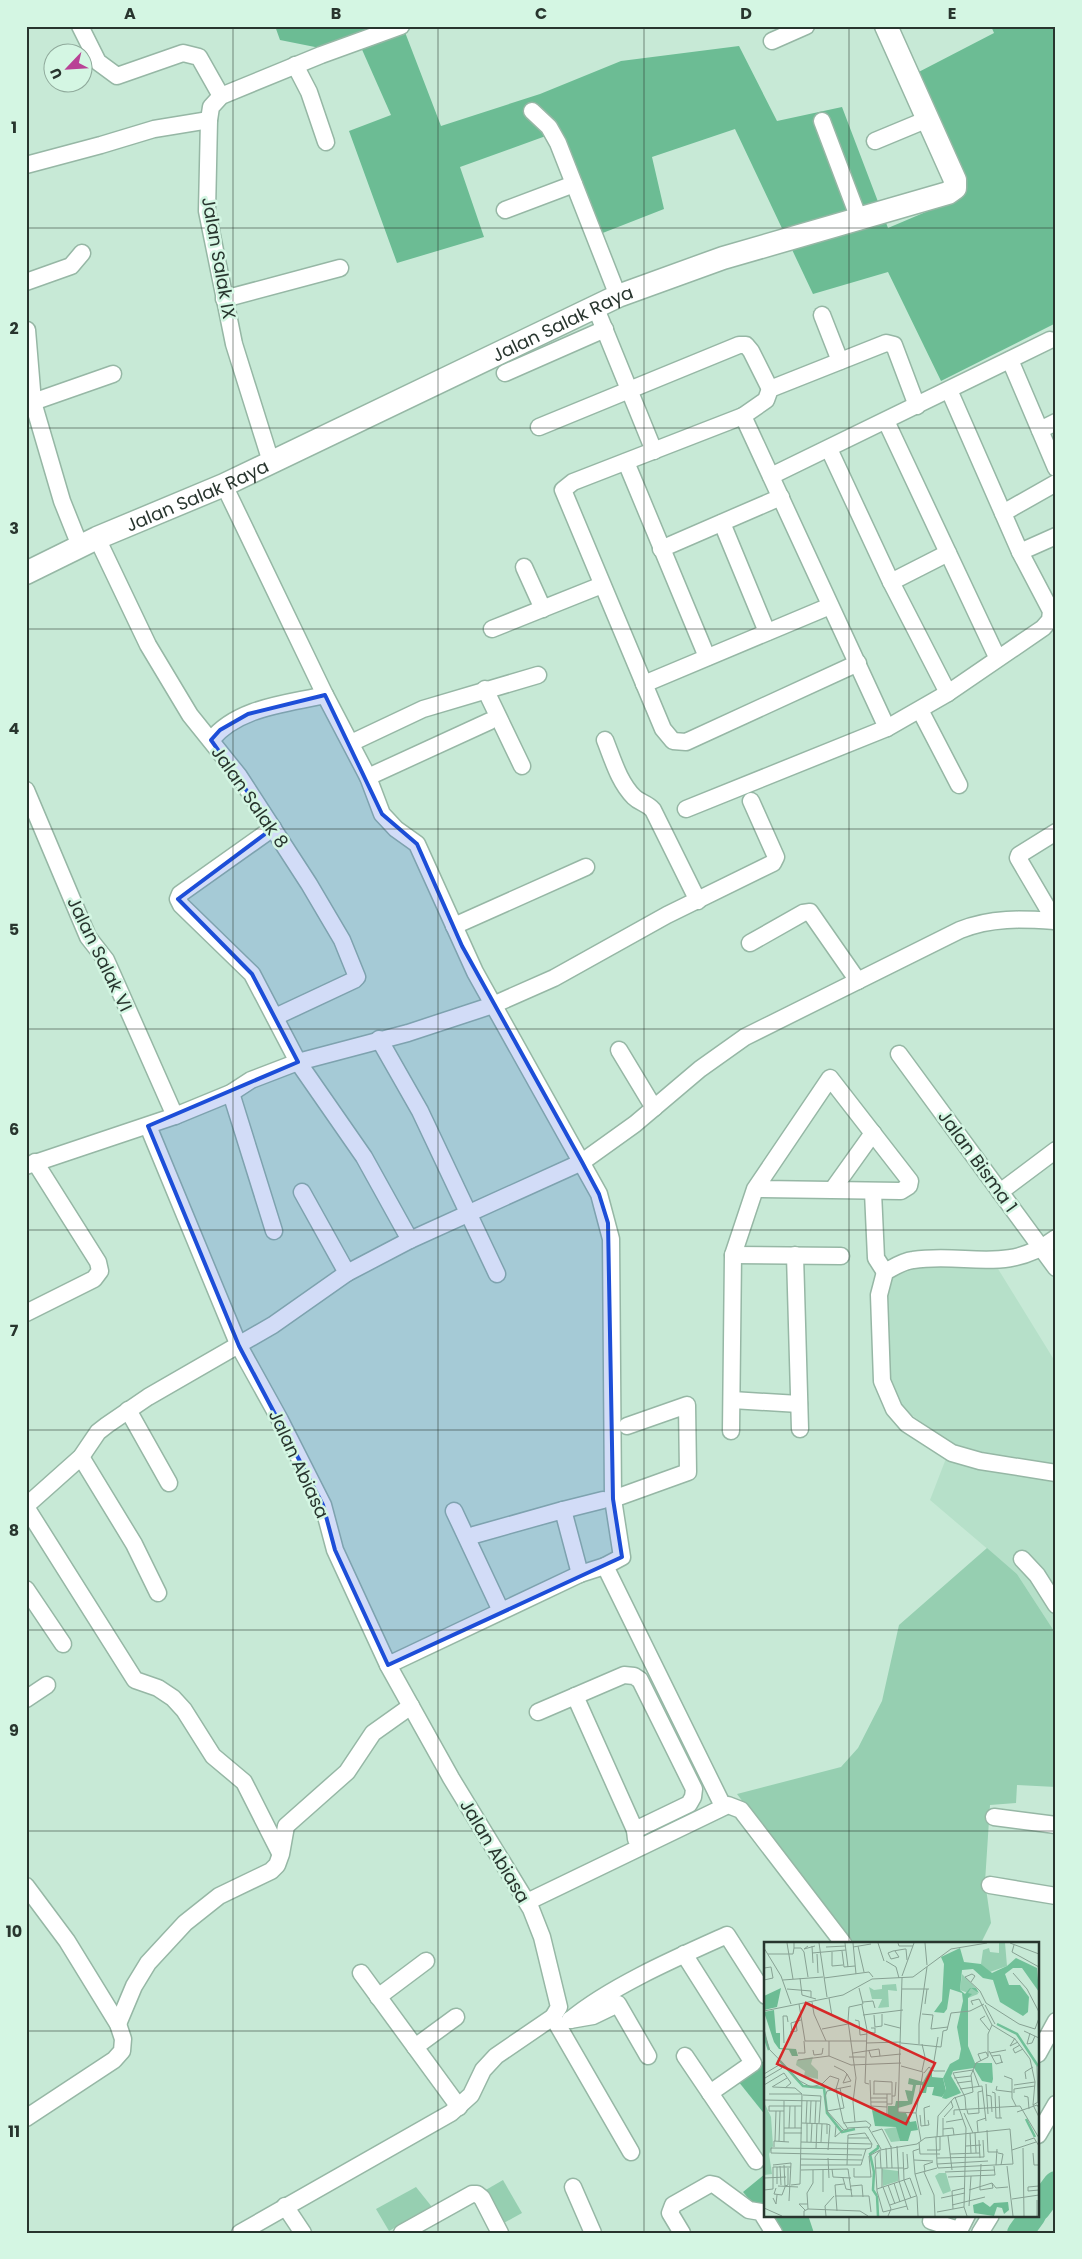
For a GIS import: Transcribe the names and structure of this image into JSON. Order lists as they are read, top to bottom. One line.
{"streets":{"street":["Jalan Salak IX","Jalan Salak Raya","Jalan Salak 8","Jalan Salak VI","Jalan Bisma 1","Jalan Abiasa"]},"crossings":[["Jalan Salak IX","Jalan Salak Raya"],["Jalan Salak Raya","Jalan Salak 8"]],"north":"bottom left","grid":{"columns":["A","B","C","D","E"],"rows":["1","2","3","4","5","6","7","8","9","10","11"]}}
